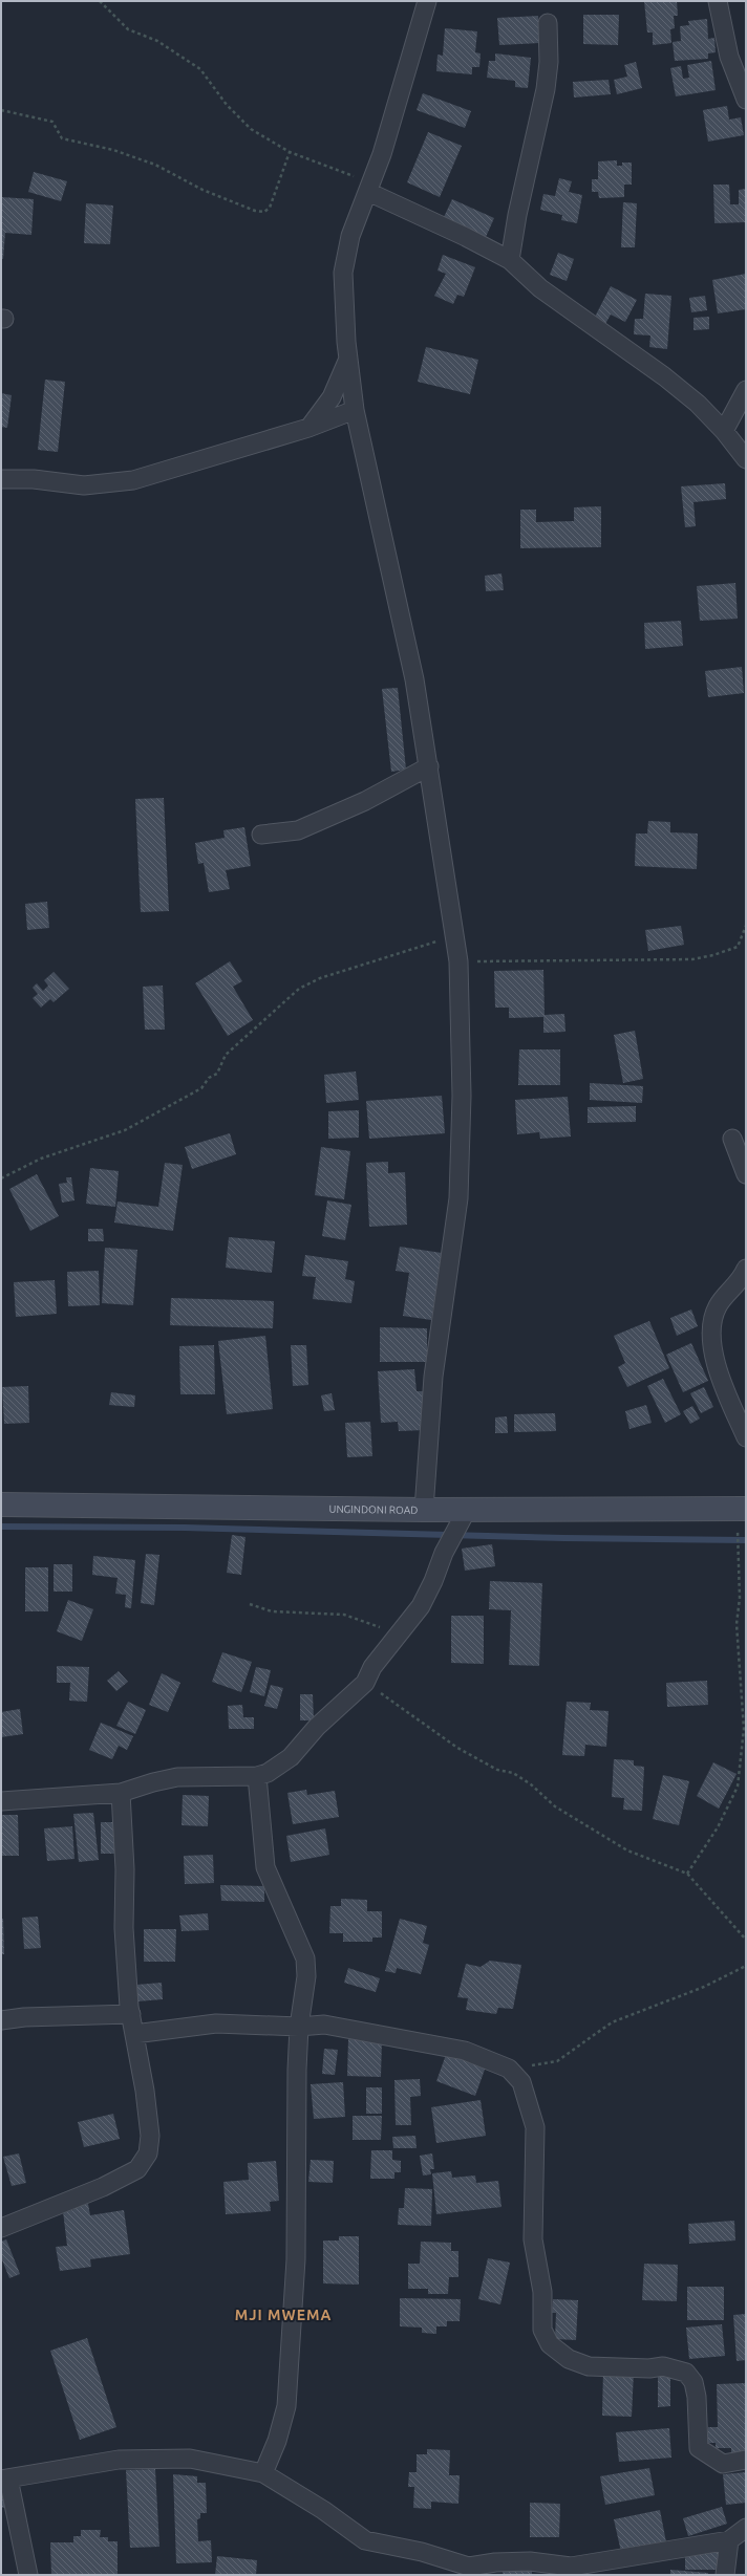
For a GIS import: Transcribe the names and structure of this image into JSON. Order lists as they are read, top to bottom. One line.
{"streets":{"main road":["UNGINDONI ROAD"]},"districts":["MJI MWEMA"]}
